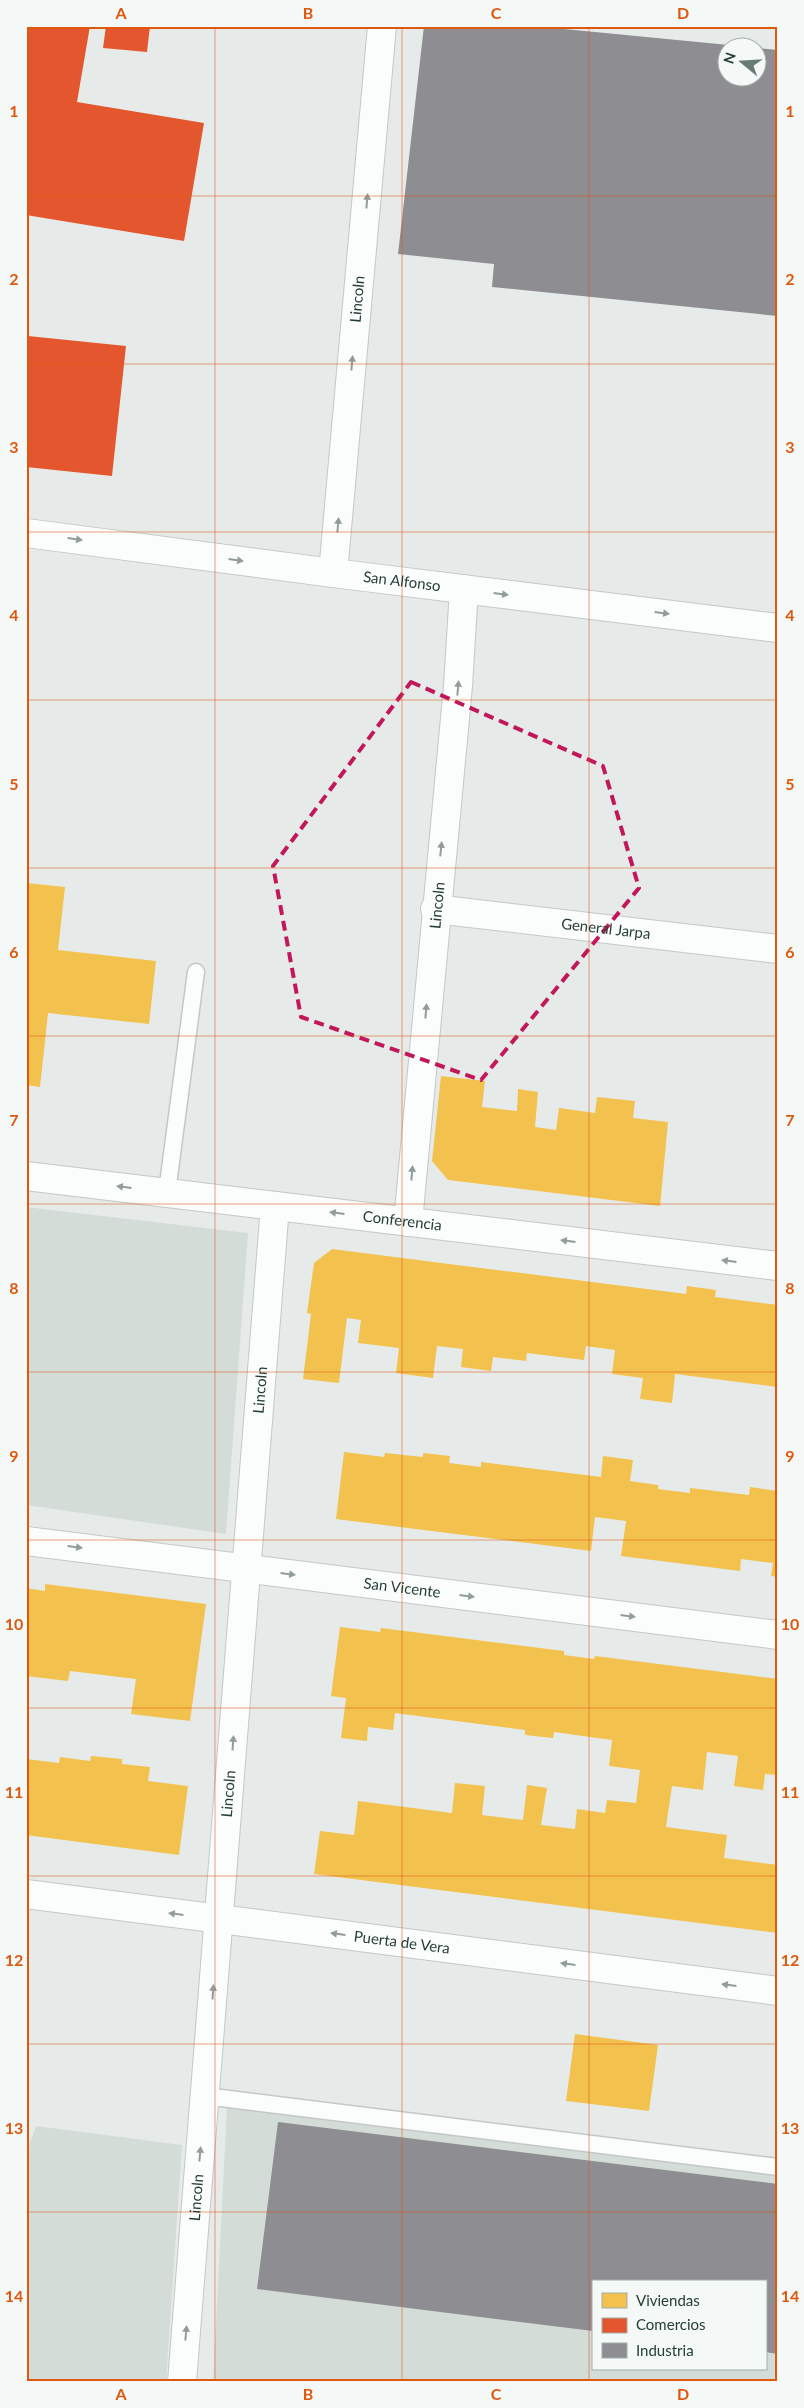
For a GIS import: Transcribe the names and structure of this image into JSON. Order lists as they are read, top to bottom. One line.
{"streets":{"street":["Lincoln","San Alfonso","General Jarpa","Conferencia","San Vicente","Puerta de Vera"]},"crossings":[["Lincoln","San Alfonso"],["Lincoln","General Jarpa"],["Lincoln","Conferencia"],["Lincoln","San Vicente"],["Lincoln","Puerta de Vera"]],"one_way":["Lincoln","San Alfonso","Conferencia","San Vicente","Puerta de Vera"],"legend":["Viviendas","Comercios","Industria"],"north":"left","grid":{"columns":["A","B","C","D"],"rows":["1","2","3","4","5","6","7","8","9","10","11","12","13","14"]}}
